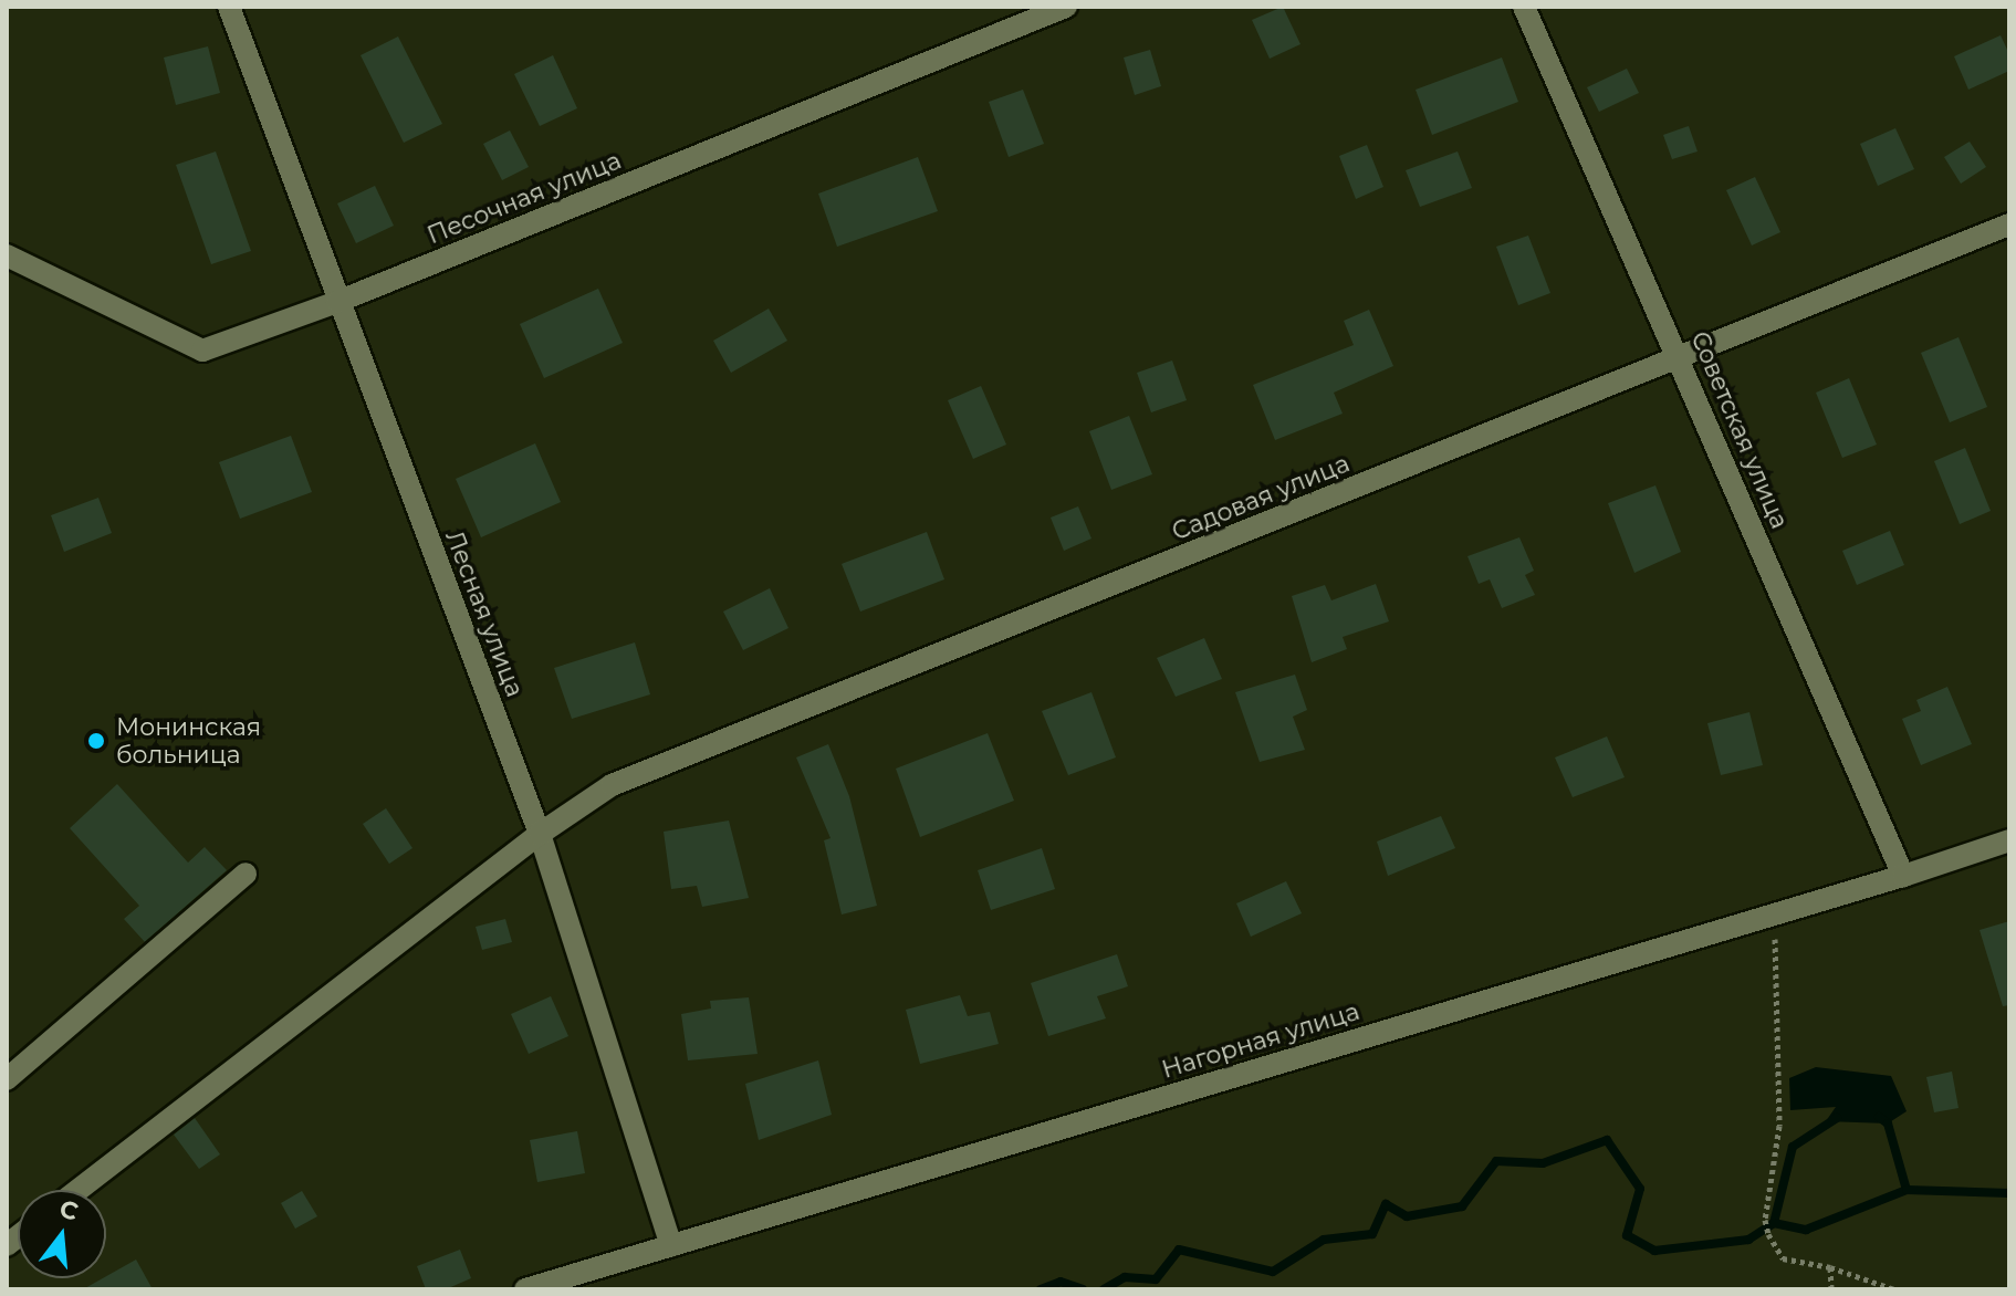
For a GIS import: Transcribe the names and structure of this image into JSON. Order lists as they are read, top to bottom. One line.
{"streets":{"street":["Песочная улица","Советская улица","Садовая улица","Лесная улица","Нагорная улица"]},"crossings":[["Песочная улица","Лесная улица"],["Советская улица","Садовая улица"],["Советская улица","Нагорная улица"],["Садовая улица","Лесная улица"],["Лесная улица","Нагорная улица"]],"places":["Монинская больница"],"north":"top"}
